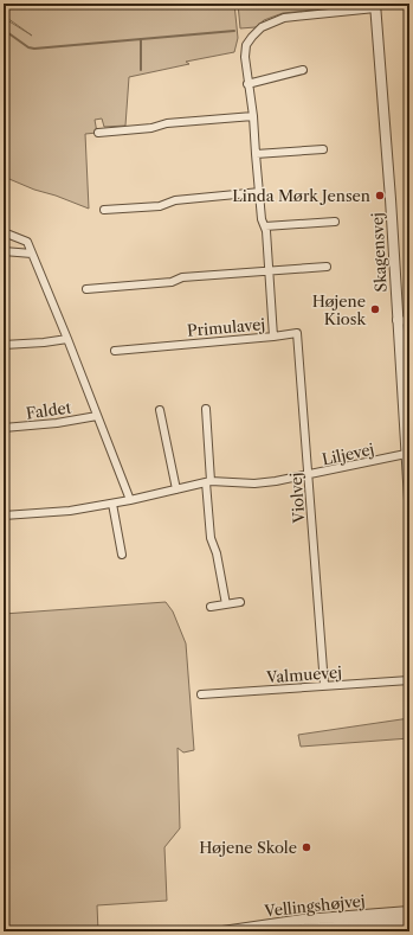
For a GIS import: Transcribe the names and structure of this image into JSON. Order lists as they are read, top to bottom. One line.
{"streets":{"street":["Skagensvej","Primulavej","Faldet","Liljevej","Violvej","Valmuevej","Vellingshøjvej"]},"crossings":[["Skagensvej","Primulavej"],["Skagensvej","Liljevej"],["Primulavej","Violvej"],["Faldet","Liljevej"],["Liljevej","Violvej"],["Violvej","Valmuevej"]],"places":["Linda Mørk Jensen","Højene Kiosk","Højene Skole"]}
